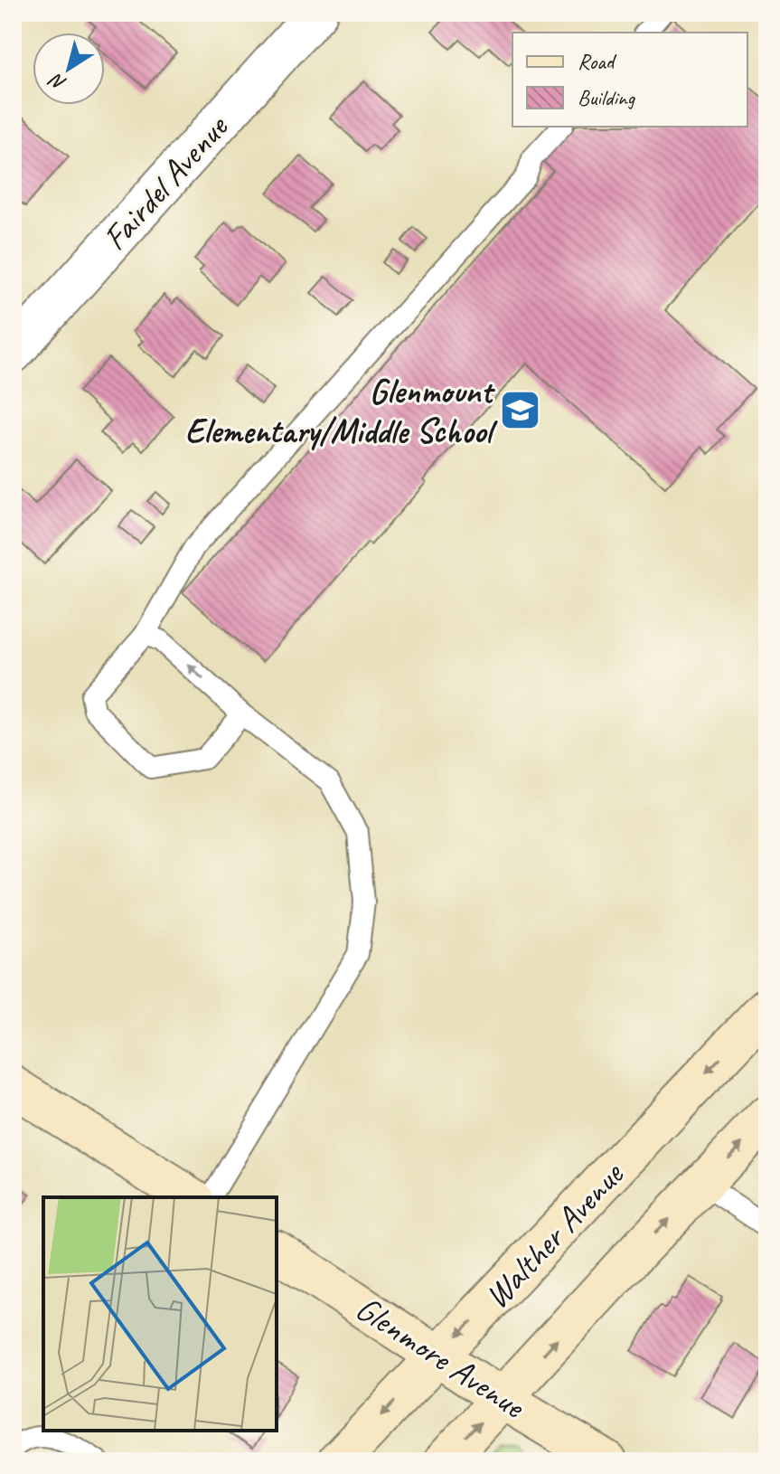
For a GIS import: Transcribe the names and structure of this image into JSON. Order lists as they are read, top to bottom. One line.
{"streets":{"main road":["Walther Avenue","Glenmore Avenue"],"street":["Fairdel Avenue"]},"crossings":[["Walther Avenue","Glenmore Avenue"]],"places":{"school or university":["Glenmount Elementary/Middle School"]},"legend":["Road","Building"],"north":"bottom left"}
